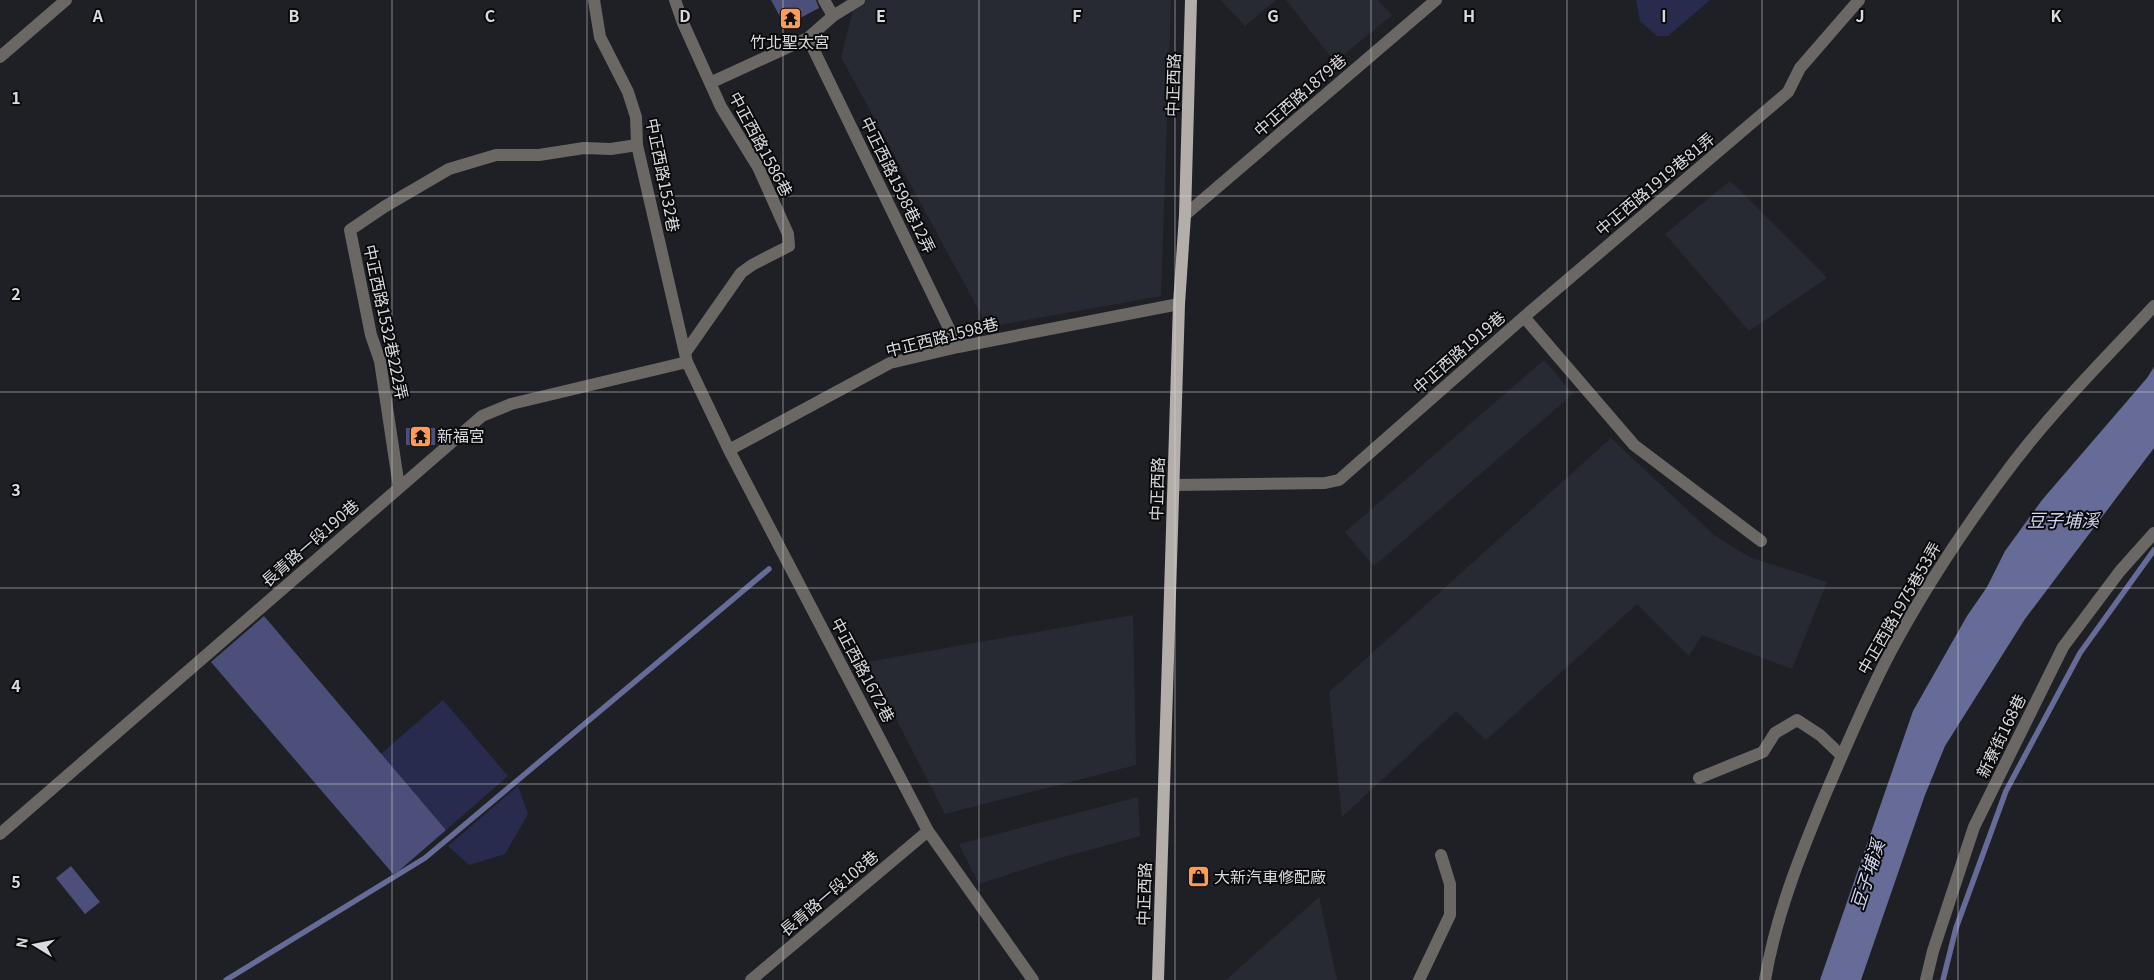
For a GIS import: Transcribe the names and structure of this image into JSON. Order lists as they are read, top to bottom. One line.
{"streets":{"main road":["中正西路"],"street":["中正西路1879巷","中正西路1586巷","中正西路1532巷","中正西路1919巷81弄","中正西路1598巷12弄","中正西路1532巷222弄","中正西路1598巷","中正西路1919巷","長青路一段190巷","中正西路1975巷53弄","中正西路1672巷","新寮街168巷","長青路一段108巷"]},"crossings":[["中正西路","中正西路1879巷"],["中正西路","中正西路1598巷"],["中正西路","中正西路1919巷"],["中正西路1586巷","中正西路1532巷"],["中正西路1586巷","中正西路1598巷12弄"],["中正西路1586巷","長青路一段190巷"],["中正西路1586巷","中正西路1672巷"],["中正西路1532巷","中正西路1532巷222弄"],["中正西路1532巷","長青路一段190巷"],["中正西路1532巷","中正西路1672巷"],["中正西路1919巷81弄","中正西路1919巷"],["中正西路1598巷12弄","中正西路1598巷"],["中正西路1532巷222弄","長青路一段190巷"],["中正西路1598巷","中正西路1672巷"],["長青路一段190巷","中正西路1672巷"],["中正西路1672巷","長青路一段108巷"]],"water":["豆子埔溪"],"places":{"temple":["竹北聖太宮","新福宮"],"shop":["大新汽車修配廠"]},"north":"left","grid":{"columns":["A","B","C","D","E","F","G","H","I","J","K"],"rows":["1","2","3","4","5"]}}
